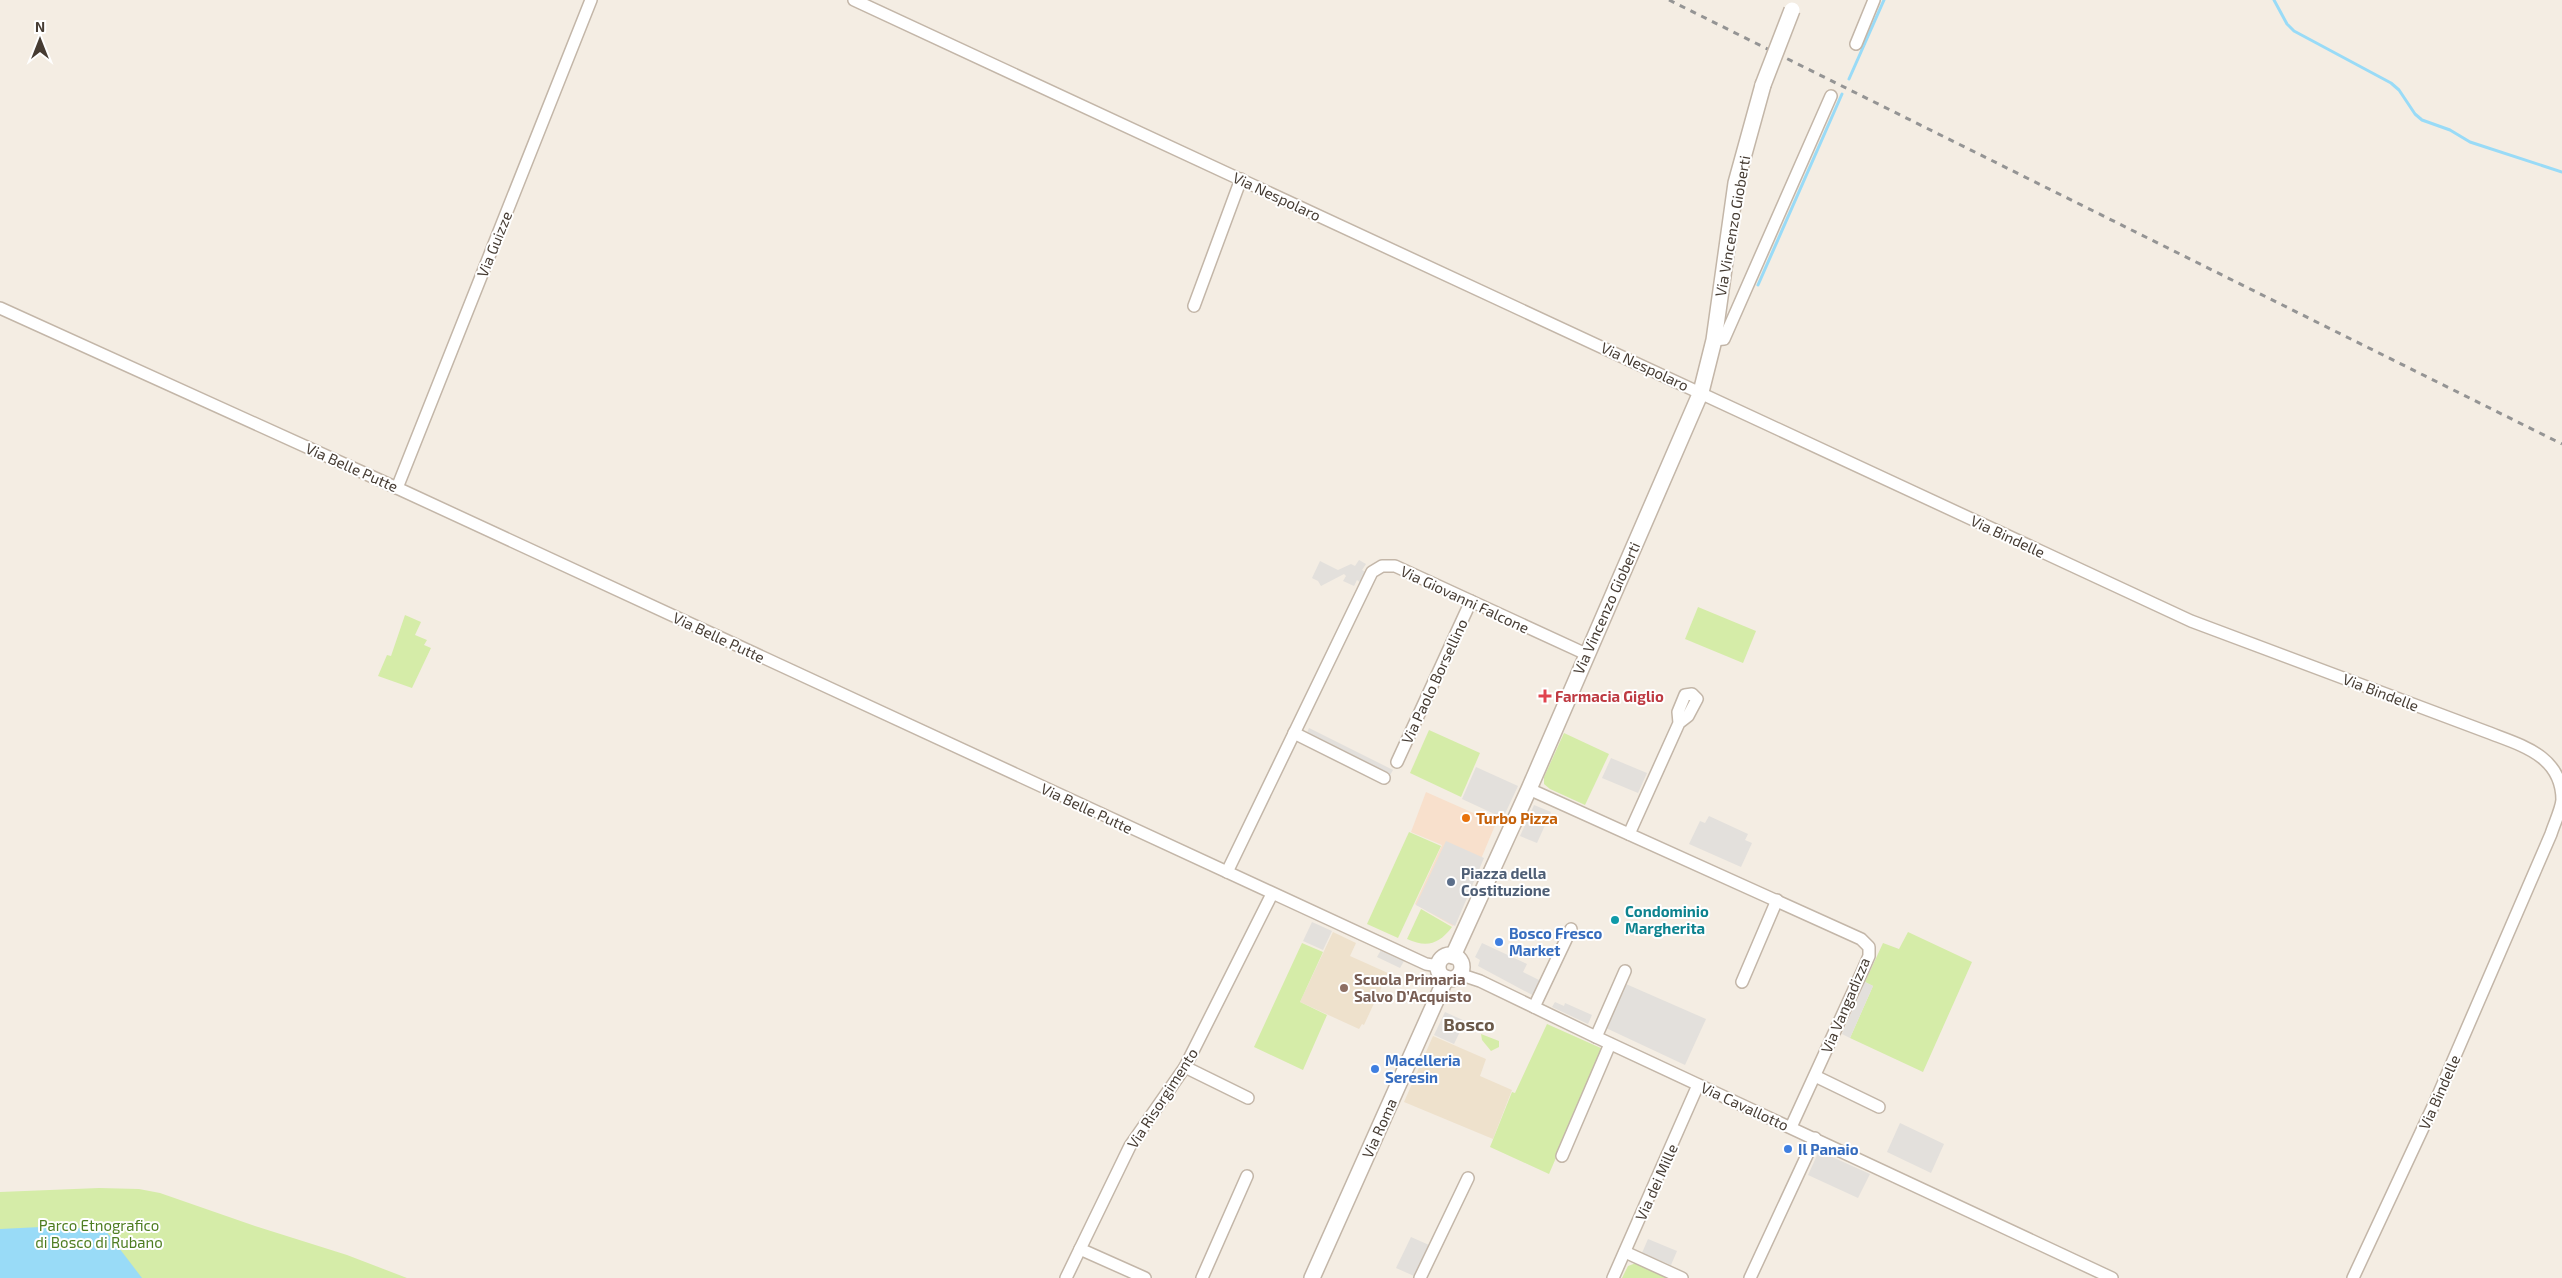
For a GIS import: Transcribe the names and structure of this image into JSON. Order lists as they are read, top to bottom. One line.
{"streets":{"street":["Via Nespolaro","Via Vincenzo Gioberti","Via Guizze","Via Belle Putte","Via Bindelle","Via Giovanni Falcone","Via Paolo Borsellino","Via Vangadizza","Via Risorgimento","Via Cavallotto","Via Roma","Via dei Mille"]},"crossings":[["Via Nespolaro","Via Vincenzo Gioberti"],["Via Nespolaro","Via Bindelle"],["Via Vincenzo Gioberti","Via Belle Putte"],["Via Vincenzo Gioberti","Via Bindelle"],["Via Vincenzo Gioberti","Via Giovanni Falcone"],["Via Vincenzo Gioberti","Via Vangadizza"],["Via Vincenzo Gioberti","Via Cavallotto"],["Via Vincenzo Gioberti","Via Roma"],["Via Guizze","Via Belle Putte"],["Via Belle Putte","Via Giovanni Falcone"],["Via Belle Putte","Via Risorgimento"],["Via Belle Putte","Via Cavallotto"],["Via Belle Putte","Via Roma"],["Via Giovanni Falcone","Via Paolo Borsellino"],["Via Vangadizza","Via Cavallotto"],["Via Cavallotto","Via Roma"],["Via Cavallotto","Via dei Mille"]],"districts":["Bosco"],"parks":["Parco Etnografico di Bosco di Rubano"],"places":{"health":["Farmacia Giglio"],"other":["Turbo Pizza","Piazza della Costituzione","Condominio Margherita","Bosco Fresco Market","Scuola Primaria Salvo D’Acquisto","Macelleria Seresin","Il Panaio"]},"north":"top"}
